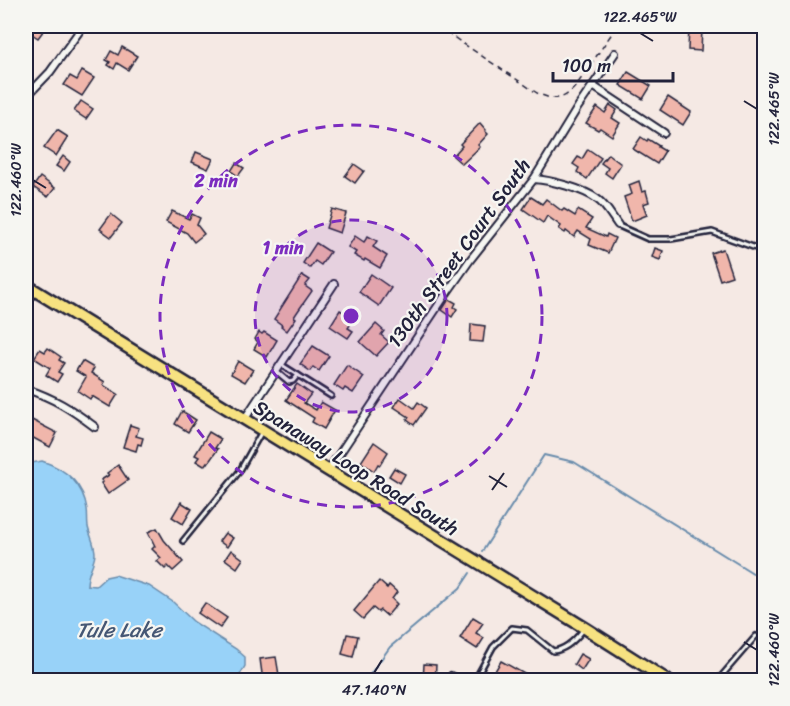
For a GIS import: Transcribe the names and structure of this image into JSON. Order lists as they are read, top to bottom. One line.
{"streets":{"main road":["Spanaway Loop Road South"],"street":["130th Street Court South"]},"crossings":[["130th Street Court South","Spanaway Loop Road South"]],"water":["Tule Lake"],"scale_bar":"100 m","coordinates":["122.465°W","122.460°W","47.140°N"],"rings":["2 min","1 min"]}
